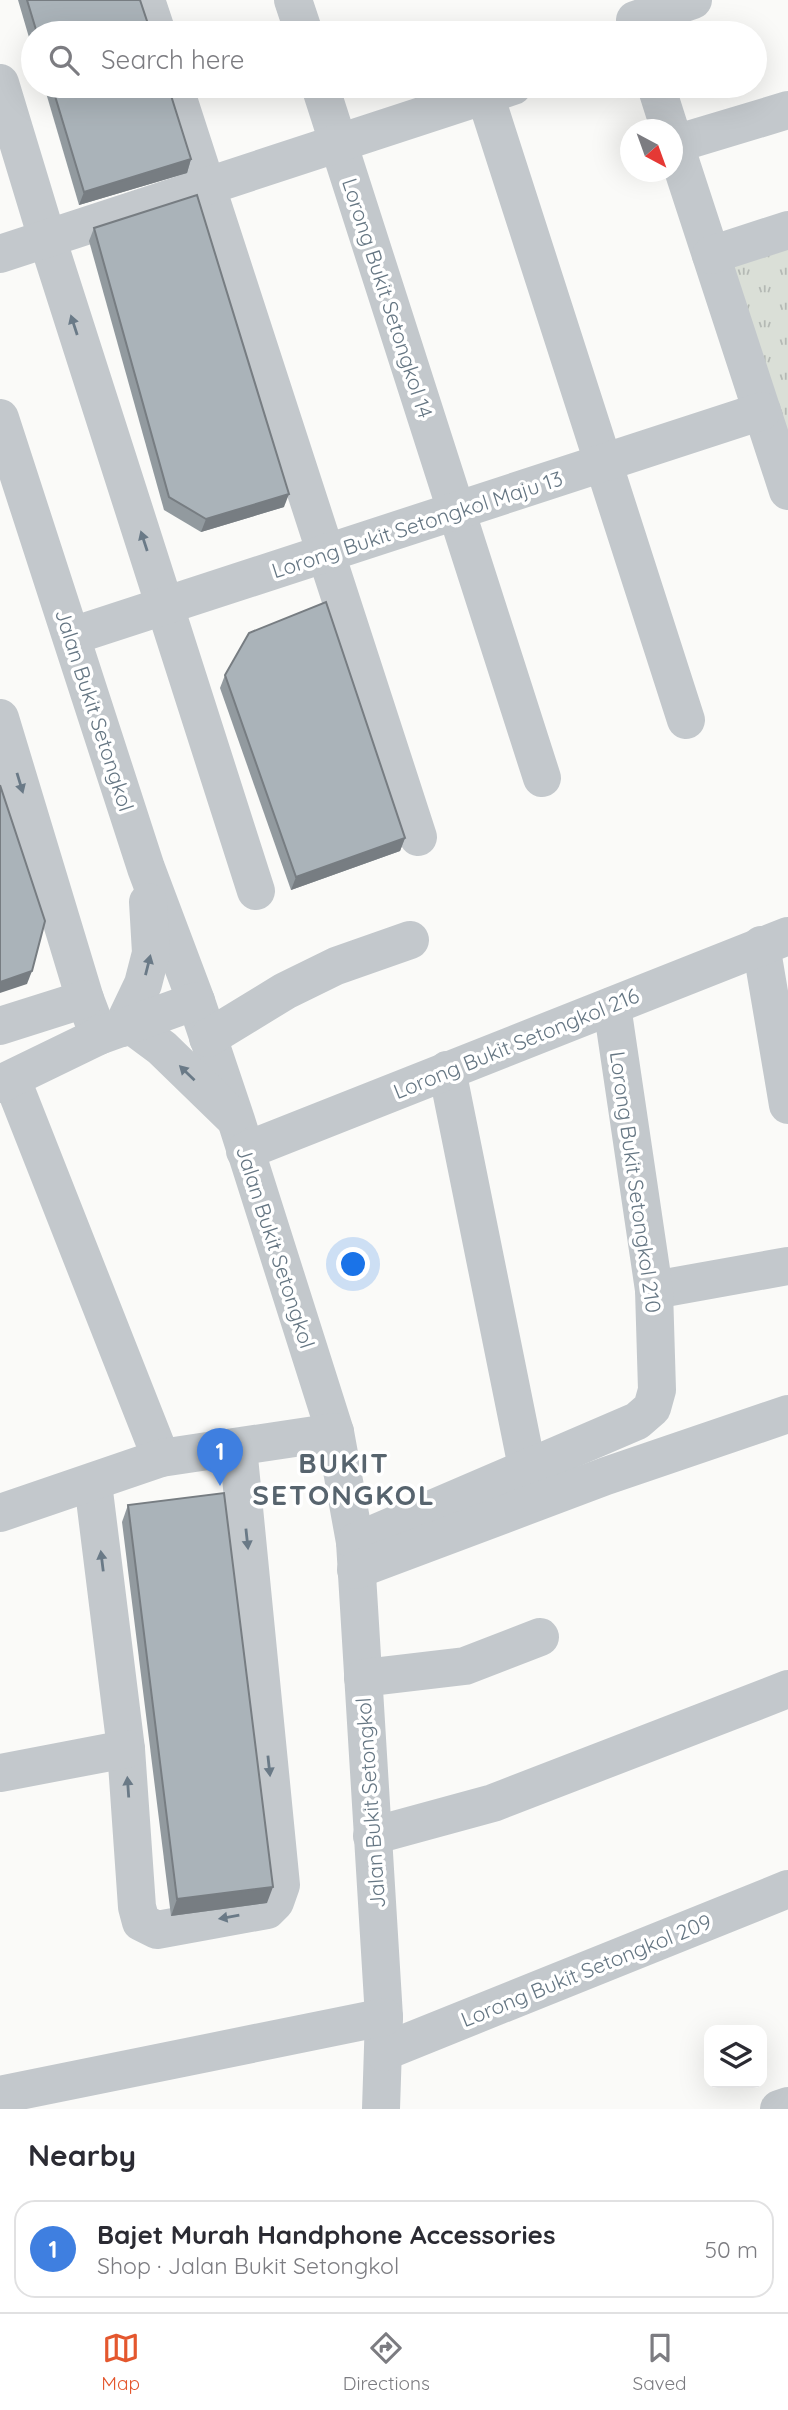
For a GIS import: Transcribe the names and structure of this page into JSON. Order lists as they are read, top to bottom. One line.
{"streets":{"street":["Lorong Bukit Setongkol 14","Lorong Bukit Setongkol Maju 13","Jalan Bukit Setongkol","Lorong Bukit Setongkol 216","Lorong Bukit Setongkol 210","Lorong Bukit Setongkol 209"]},"crossings":[["Lorong Bukit Setongkol 14","Lorong Bukit Setongkol Maju 13"],["Lorong Bukit Setongkol Maju 13","Jalan Bukit Setongkol"],["Jalan Bukit Setongkol","Lorong Bukit Setongkol 216"],["Jalan Bukit Setongkol","Lorong Bukit Setongkol 210"],["Jalan Bukit Setongkol","Lorong Bukit Setongkol 209"],["Lorong Bukit Setongkol 216","Lorong Bukit Setongkol 210"]],"districts":["BUKIT SETONGKOL"],"north":"bottom right","page":{"search":"Search here","pins":"1","heading":"Nearby","list":[{"mark":"1","name":"Bajet Murah Handphone Accessories","note":"Shop · Jalan Bukit Setongkol","value":"50 m"}],"nav":["Map","Directions","Saved"]}}
